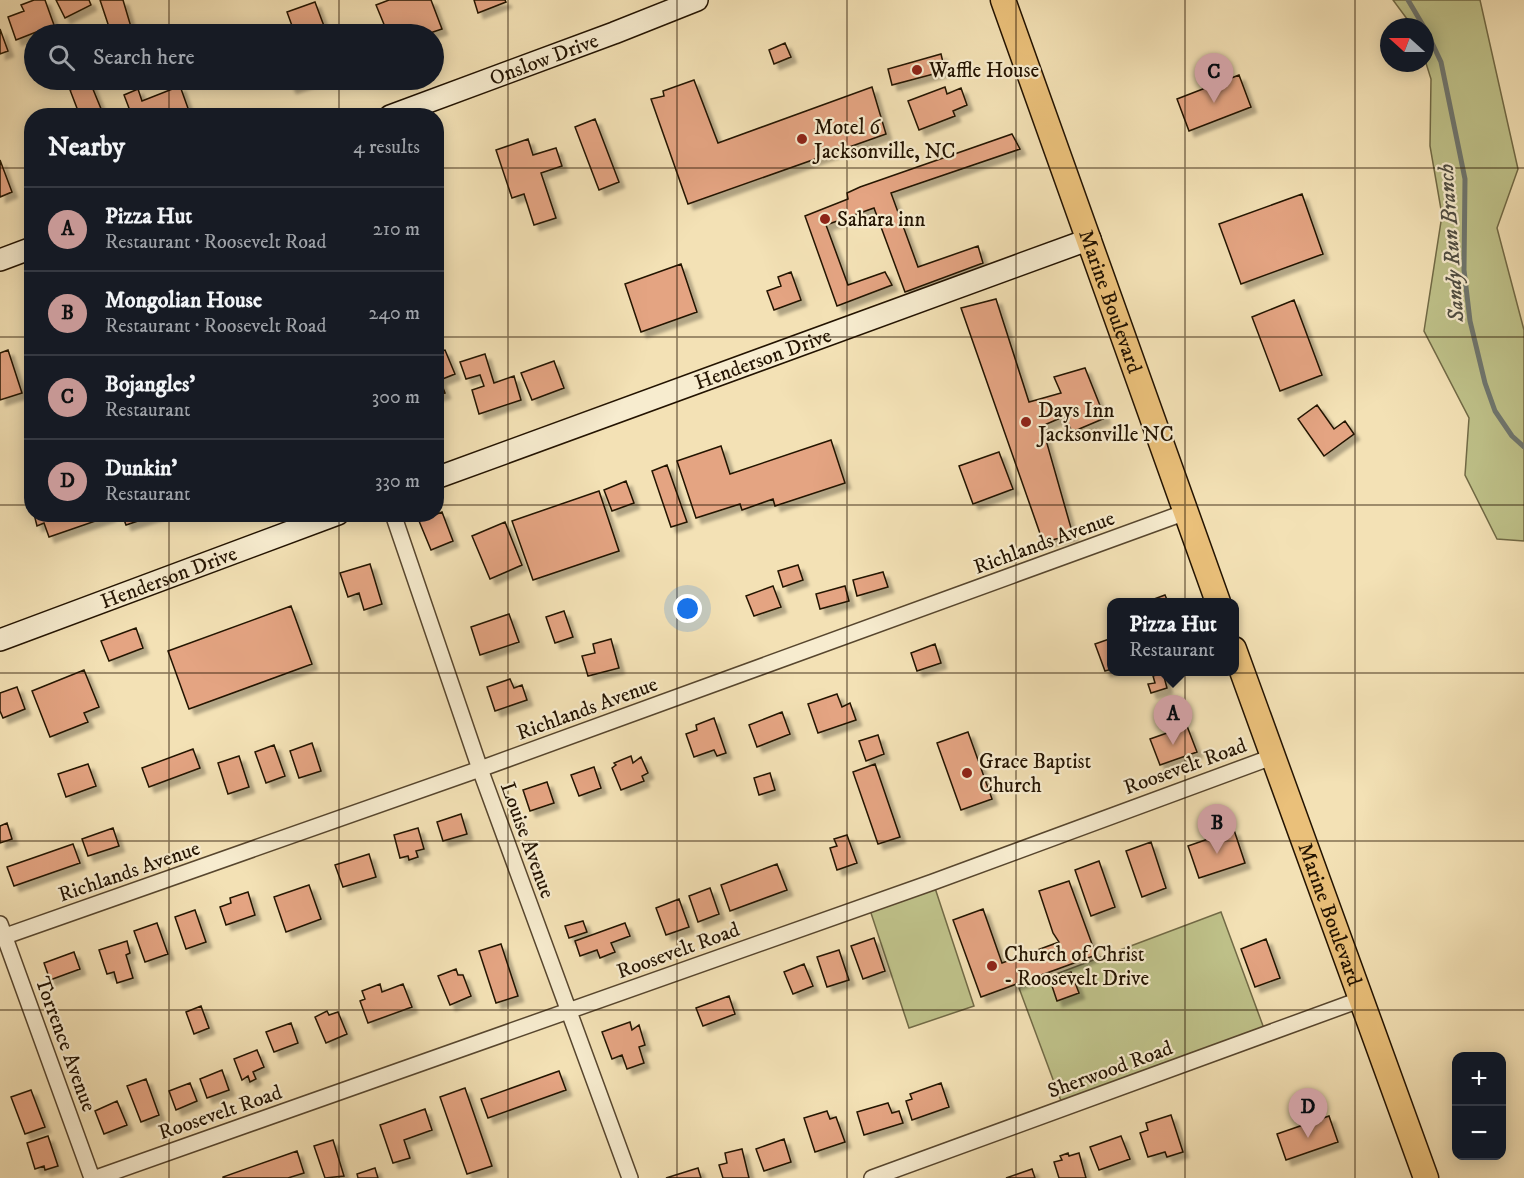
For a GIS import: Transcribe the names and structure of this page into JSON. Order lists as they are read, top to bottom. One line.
{"streets":{"main road":["Onslow Drive","Marine Boulevard","Henderson Drive"],"street":["Richlands Avenue","Roosevelt Road","Louise Avenue","Torrence Avenue","Sherwood Road"]},"crossings":[["Marine Boulevard","Henderson Drive"],["Marine Boulevard","Richlands Avenue"],["Marine Boulevard","Roosevelt Road"],["Marine Boulevard","Sherwood Road"],["Richlands Avenue","Louise Avenue"],["Richlands Avenue","Torrence Avenue"],["Roosevelt Road","Louise Avenue"],["Roosevelt Road","Torrence Avenue"]],"water":["Sandy Run Branch"],"places":["Waffle House","Motel 6 Jacksonville, NC","Sahara inn","Days Inn Jacksonville NC","Grace Baptist Church","Church of Christ - Roosevelt Drive"],"north":"left","page":{"search":"Search here","pins":["C","A","B","D"],"heading":["Nearby","4 results"],"list":[{"mark":"A","name":"Pizza Hut","note":"Restaurant · Roosevelt Road","value":"210 m"},{"mark":"B","name":"Mongolian House","note":"Restaurant · Roosevelt Road","value":"240 m"},{"mark":"C","name":"Bojangles'","note":"Restaurant","value":"300 m"},{"mark":"D","name":"Dunkin'","note":"Restaurant","value":"330 m"}],"popup":["Pizza Hut","Restaurant"],"map_buttons":["+","−"]}}
